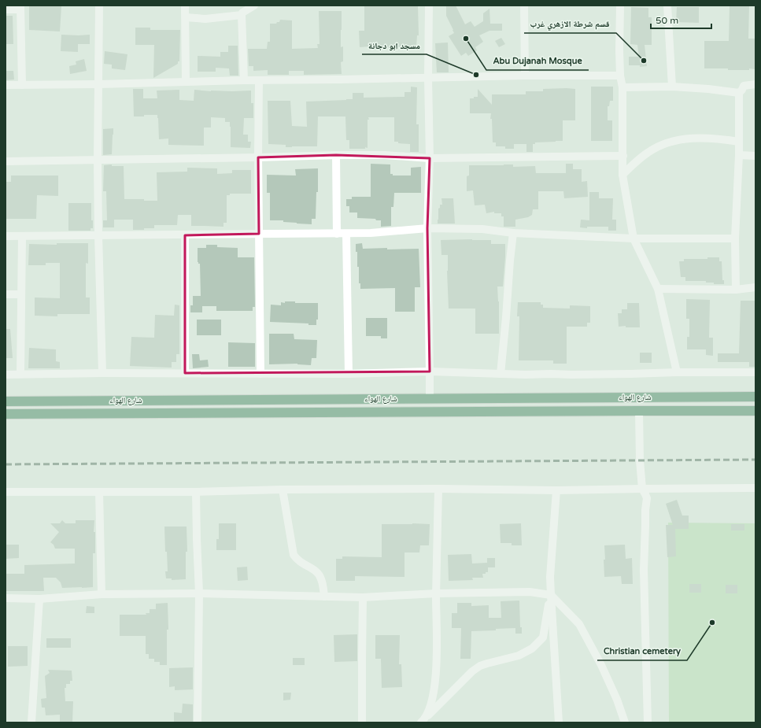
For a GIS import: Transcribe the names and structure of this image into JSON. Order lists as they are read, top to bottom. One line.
{"streets":{"highway":["شارع الهواء"]},"places":["Abu Dujanah Mosque","قسم شرطة الازهري غرب","مسجد ابو دجانة","Christian cemetery"],"scale_bar":"50 m"}
